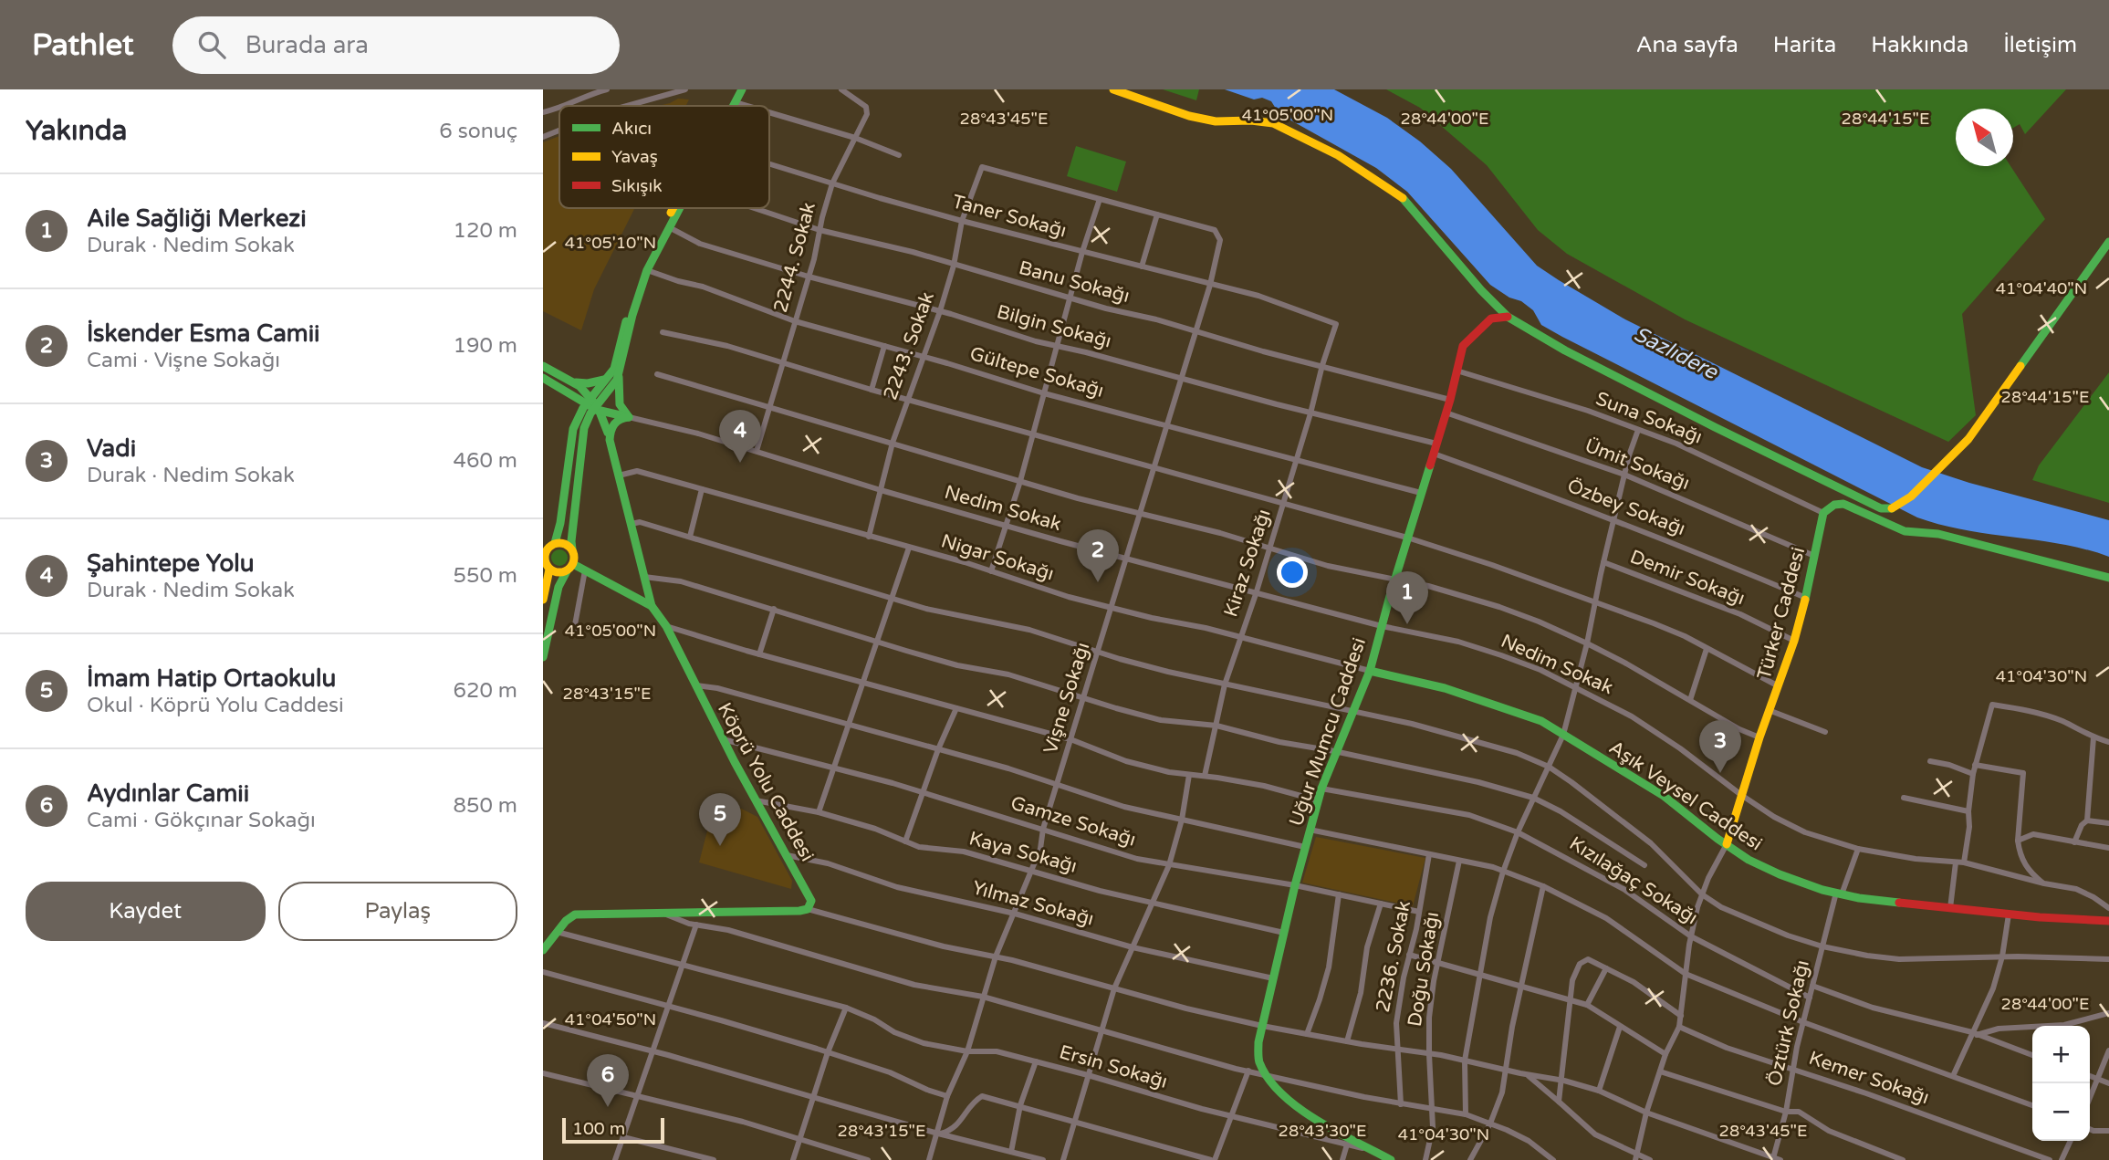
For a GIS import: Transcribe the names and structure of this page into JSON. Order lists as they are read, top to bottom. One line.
{"streets":{"street":["Taner Sokağı","2244. Sokak","Banu Sokağı","Bilgin Sokağı","2243. Sokak","Gültepe Sokağı","Suna Sokağı","Ümit Sokağı","Özbey Sokağı","Nedim Sokak","Nigar Sokağı","Kiraz Sokağı","Demir Sokağı","Türker Caddesi","Vişne Sokağı","Uğur Mumcu Caddesi","Köprü Yolu Caddesi","Aşık Veysel Caddesi","Gamze Sokağı","Kaya Sokağı","Kızılağaç Sokağı","Yılmaz Sokağı","2236. Sokak","Doğu Sokağı","Öztürk Sokağı","Ersin Sokağı","Kemer Sokağı"]},"crossings":[["Taner Sokağı","2244. Sokak"],["Taner Sokağı","2243. Sokak"],["Taner Sokağı","Kiraz Sokağı"],["Taner Sokağı","Vişne Sokağı"],["2244. Sokak","Banu Sokağı"],["2244. Sokak","Bilgin Sokağı"],["2244. Sokak","Gültepe Sokağı"],["2244. Sokak","Nedim Sokak"],["Banu Sokağı","2243. Sokak"],["Banu Sokağı","Kiraz Sokağı"],["Banu Sokağı","Vişne Sokağı"],["Banu Sokağı","Uğur Mumcu Caddesi"],["Bilgin Sokağı","2243. Sokak"],["Bilgin Sokağı","Kiraz Sokağı"],["Bilgin Sokağı","Vişne Sokağı"],["Bilgin Sokağı","Uğur Mumcu Caddesi"],["2243. Sokak","Gültepe Sokağı"],["2243. Sokak","Nedim Sokak"],["2243. Sokak","Nigar Sokağı"],["Gültepe Sokağı","Kiraz Sokağı"],["Gültepe Sokağı","Vişne Sokağı"],["Gültepe Sokağı","Uğur Mumcu Caddesi"],["Suna Sokağı","Türker Caddesi"],["Suna Sokağı","Uğur Mumcu Caddesi"],["Ümit Sokağı","Türker Caddesi"],["Ümit Sokağı","Uğur Mumcu Caddesi"],["Özbey Sokağı","Türker Caddesi"],["Özbey Sokağı","Uğur Mumcu Caddesi"],["Nedim Sokak","Kiraz Sokağı"],["Nedim Sokak","Türker Caddesi"],["Nedim Sokak","Vişne Sokağı"],["Nedim Sokak","Uğur Mumcu Caddesi"],["Nedim Sokak","Öztürk Sokağı"],["Nigar Sokağı","Kiraz Sokağı"],["Nigar Sokağı","Vişne Sokağı"],["Nigar Sokağı","Uğur Mumcu Caddesi"],["Nigar Sokağı","Köprü Yolu Caddesi"],["Nigar Sokağı","Aşık Veysel Caddesi"],["Demir Sokağı","Türker Caddesi"],["Türker Caddesi","Aşık Veysel Caddesi"],["Türker Caddesi","Kızılağaç Sokağı"],["Türker Caddesi","Kemer Sokağı"],["Vişne Sokağı","Gamze Sokağı"],["Vişne Sokağı","Kaya Sokağı"],["Vişne Sokağı","Yılmaz Sokağı"],["Vişne Sokağı","Ersin Sokağı"],["Uğur Mumcu Caddesi","Aşık Veysel Caddesi"],["Uğur Mumcu Caddesi","Gamze Sokağı"],["Uğur Mumcu Caddesi","Kaya Sokağı"],["Uğur Mumcu Caddesi","Kızılağaç Sokağı"],["Uğur Mumcu Caddesi","Yılmaz Sokağı"],["Uğur Mumcu Caddesi","Ersin Sokağı"],["Köprü Yolu Caddesi","Gamze Sokağı"],["Köprü Yolu Caddesi","Kaya Sokağı"],["Köprü Yolu Caddesi","Yılmaz Sokağı"],["Aşık Veysel Caddesi","Öztürk Sokağı"],["Gamze Sokağı","2236. Sokak"],["Kızılağaç Sokağı","Öztürk Sokağı"],["Öztürk Sokağı","Kemer Sokağı"]],"water":["Sazlıdere"],"legend":["Akıcı","Yavaş","Sıkışık"],"scale_bar":"100 m","north":"top left","page":{"header":"Pathlet","search":"Burada ara","nav":["Ana sayfa","Harita","Hakkında","İletişim"],"heading":["Yakında","6 sonuç"],"list":[{"mark":"1","name":"Aile Sağliği Merkezi","note":"Durak · Nedim Sokak","value":"120 m"},{"mark":"2","name":"İskender Esma Camii","note":"Cami · Vişne Sokağı","value":"190 m"},{"mark":"3","name":"Vadi","note":"Durak · Nedim Sokak","value":"460 m"},{"mark":"4","name":"Şahintepe Yolu","note":"Durak · Nedim Sokak","value":"550 m"},{"mark":"5","name":"İmam Hatip Ortaokulu","note":"Okul · Köprü Yolu Caddesi","value":"620 m"},{"mark":"6","name":"Aydınlar Camii","note":"Cami · Gökçınar Sokağı","value":"850 m"}],"pins":["4","2","1","3","5","6"],"buttons":["Kaydet","Paylaş"],"map_buttons":["+","−"],"scale":"100 m"},"coordinates":["41°05'00\"N","28°43'45\"E","28°44'00\"E","28°44'15\"E","41°05'10\"N","41°04'40\"N","41°04'30\"N","28°43'15\"E","41°04'50\"N","28°43'30\"E"]}
